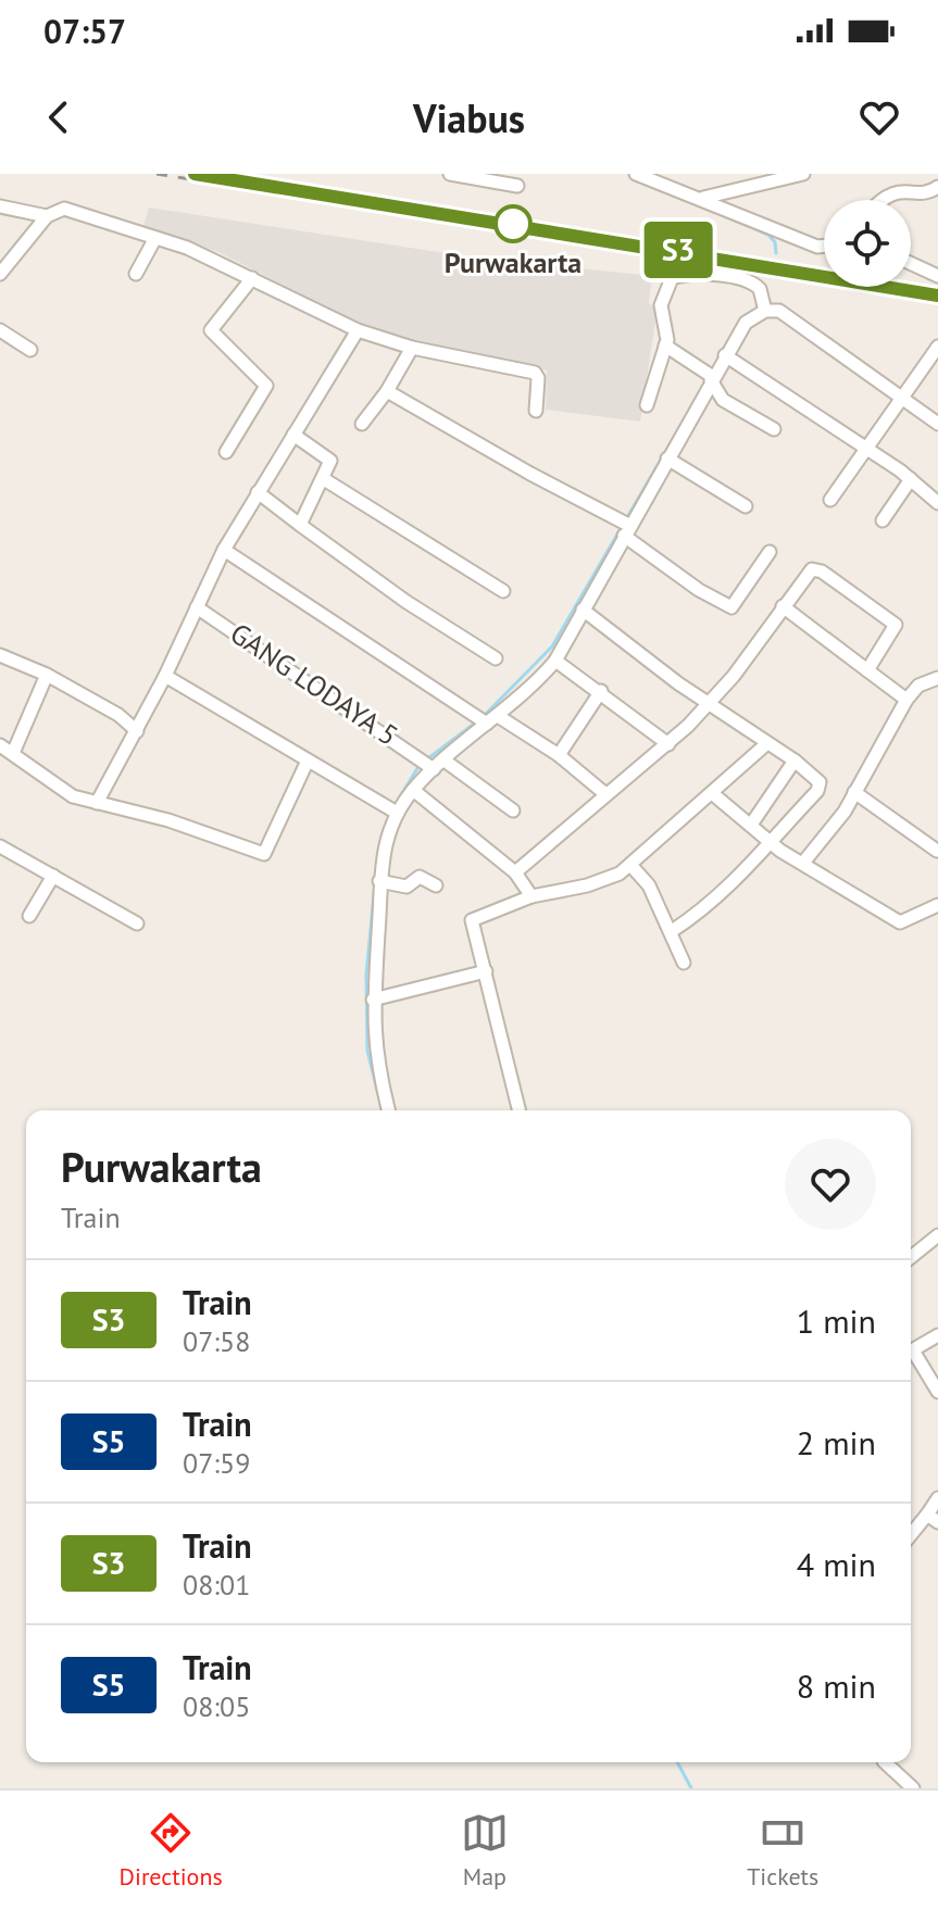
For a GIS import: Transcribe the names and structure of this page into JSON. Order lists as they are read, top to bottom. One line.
{"streets":{"street":["GANG LODAYA 5"]},"places":["Purwakarta"],"page":{"status":"07:57","header":"Viabus","on_map":"S3","heading":["Purwakarta","Train"],"list":[{"mark":"S3","name":"Train","note":"07:58","value":"1 min"},{"mark":"S5","name":"Train","note":"07:59","value":"2 min"},{"mark":"S3","name":"Train","note":"08:01","value":"4 min"},{"mark":"S5","name":"Train","note":"08:05","value":"8 min"}],"tabs":["Directions","Map","Tickets"]}}
